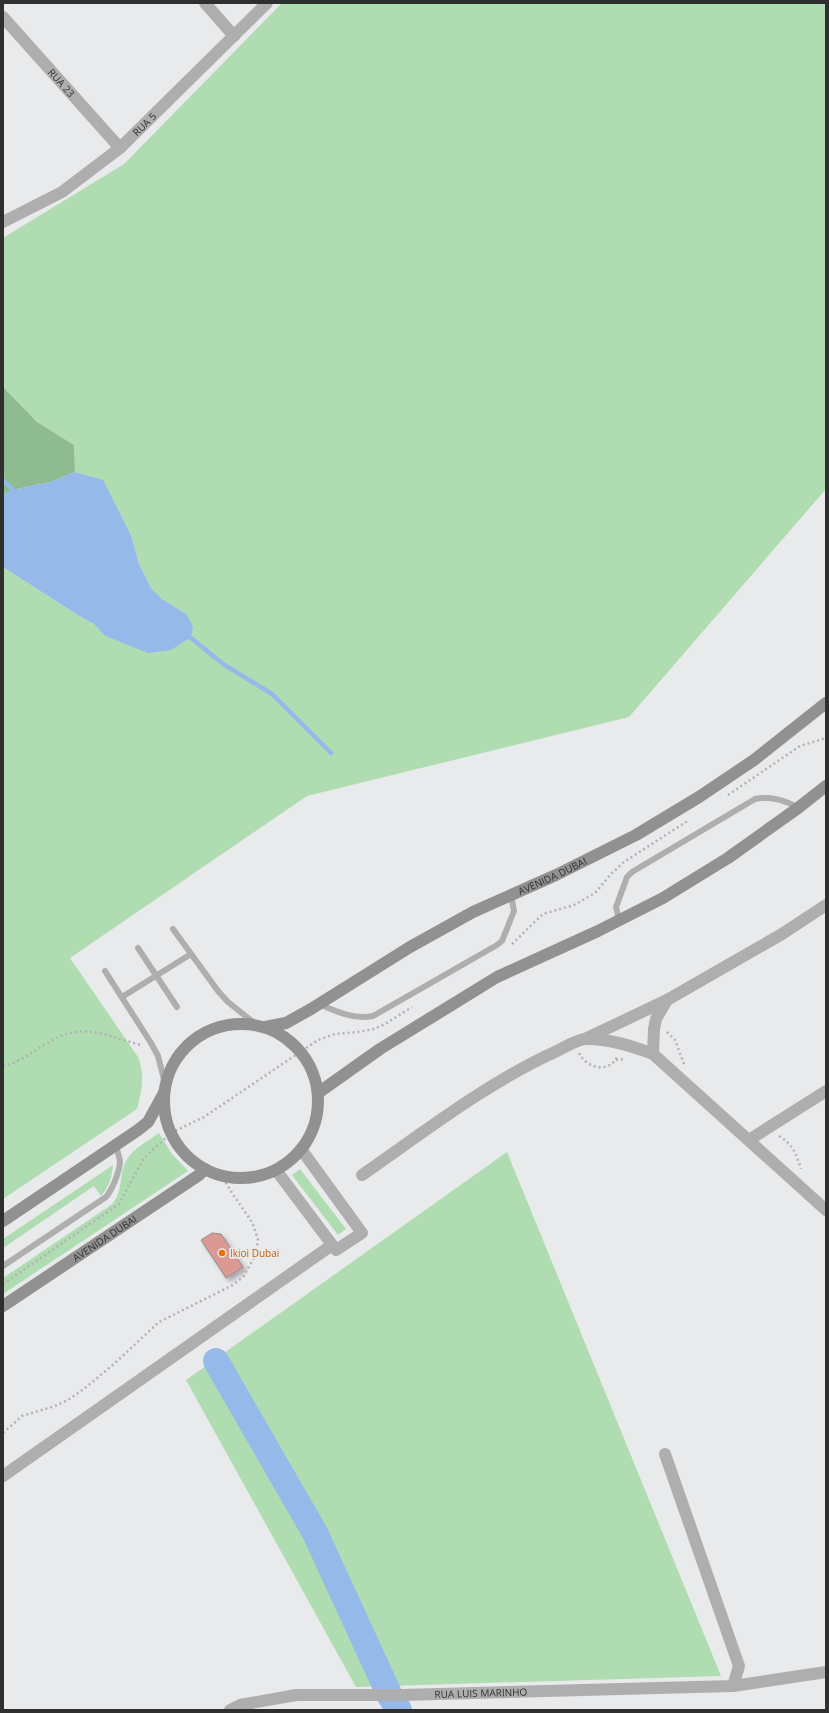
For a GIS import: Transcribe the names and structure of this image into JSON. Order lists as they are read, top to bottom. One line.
{"streets":{"street":["RUA 23","RUA 5","AVENIDA DUBAI","RUA LUIS MARINHO"]},"crossings":[["RUA 23","RUA 5"]],"places":["Ikioi Dubai"]}
